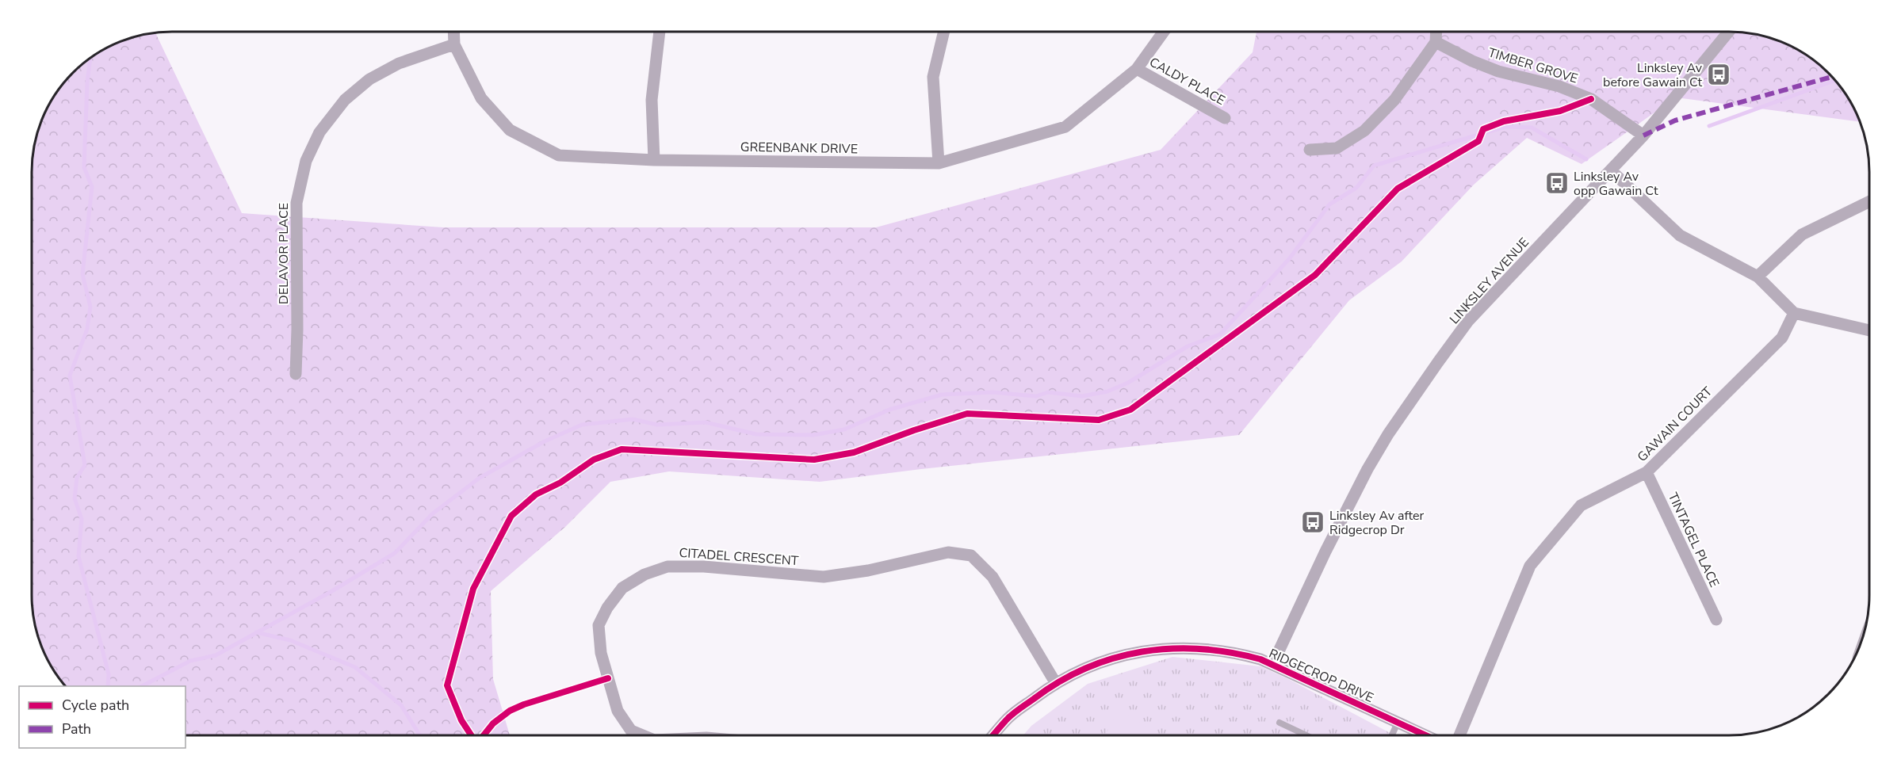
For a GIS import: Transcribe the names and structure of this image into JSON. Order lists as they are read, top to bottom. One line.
{"streets":{"street":["TIMBER GROVE","CALDY PLACE","GREENBANK DRIVE","DELAVOR PLACE","LINKSLEY AVENUE","GAWAIN COURT","TINTAGEL PLACE","CITADEL CRESCENT","RIDGECROP DRIVE"]},"crossings":[["TIMBER GROVE","LINKSLEY AVENUE"],["CALDY PLACE","GREENBANK DRIVE"],["GREENBANK DRIVE","DELAVOR PLACE"],["LINKSLEY AVENUE","RIDGECROP DRIVE"],["GAWAIN COURT","TINTAGEL PLACE"],["CITADEL CRESCENT","RIDGECROP DRIVE"]],"places":{"bus stop":["Linksley Av before Gawain Ct","Linksley Av opp Gawain Ct","Linksley Av after Ridgecrop Dr"]},"legend":["Cycle path","Path"]}
